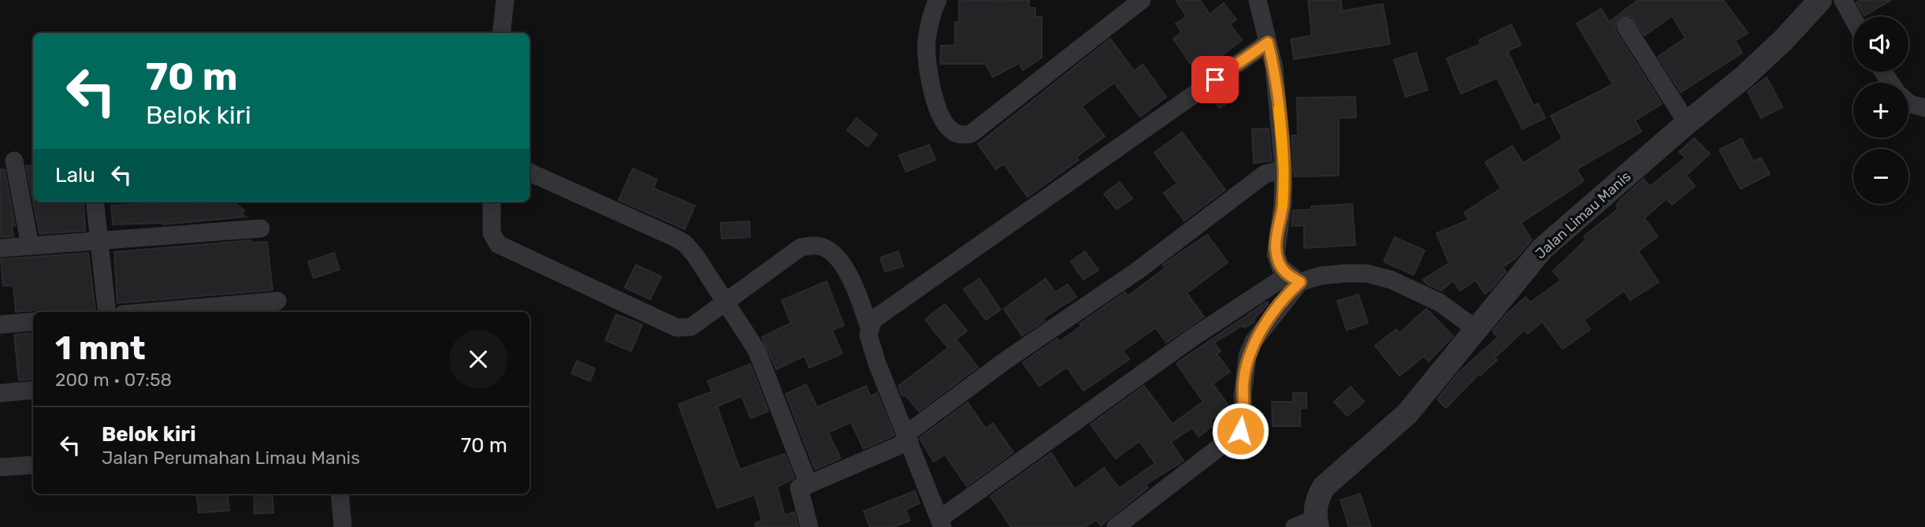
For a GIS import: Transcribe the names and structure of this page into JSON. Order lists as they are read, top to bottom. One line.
{"streets":{"street":["Jalan Limau Manis"]},"page":{"map_buttons":["+","−"],"turn":["70 m","Belok kiri"],"then":"Lalu","heading":["1 mnt","200 m · 07:58"],"list":[{"name":"Belok kiri","note":"Jalan Perumahan Limau Manis","value":"70 m"}]}}
